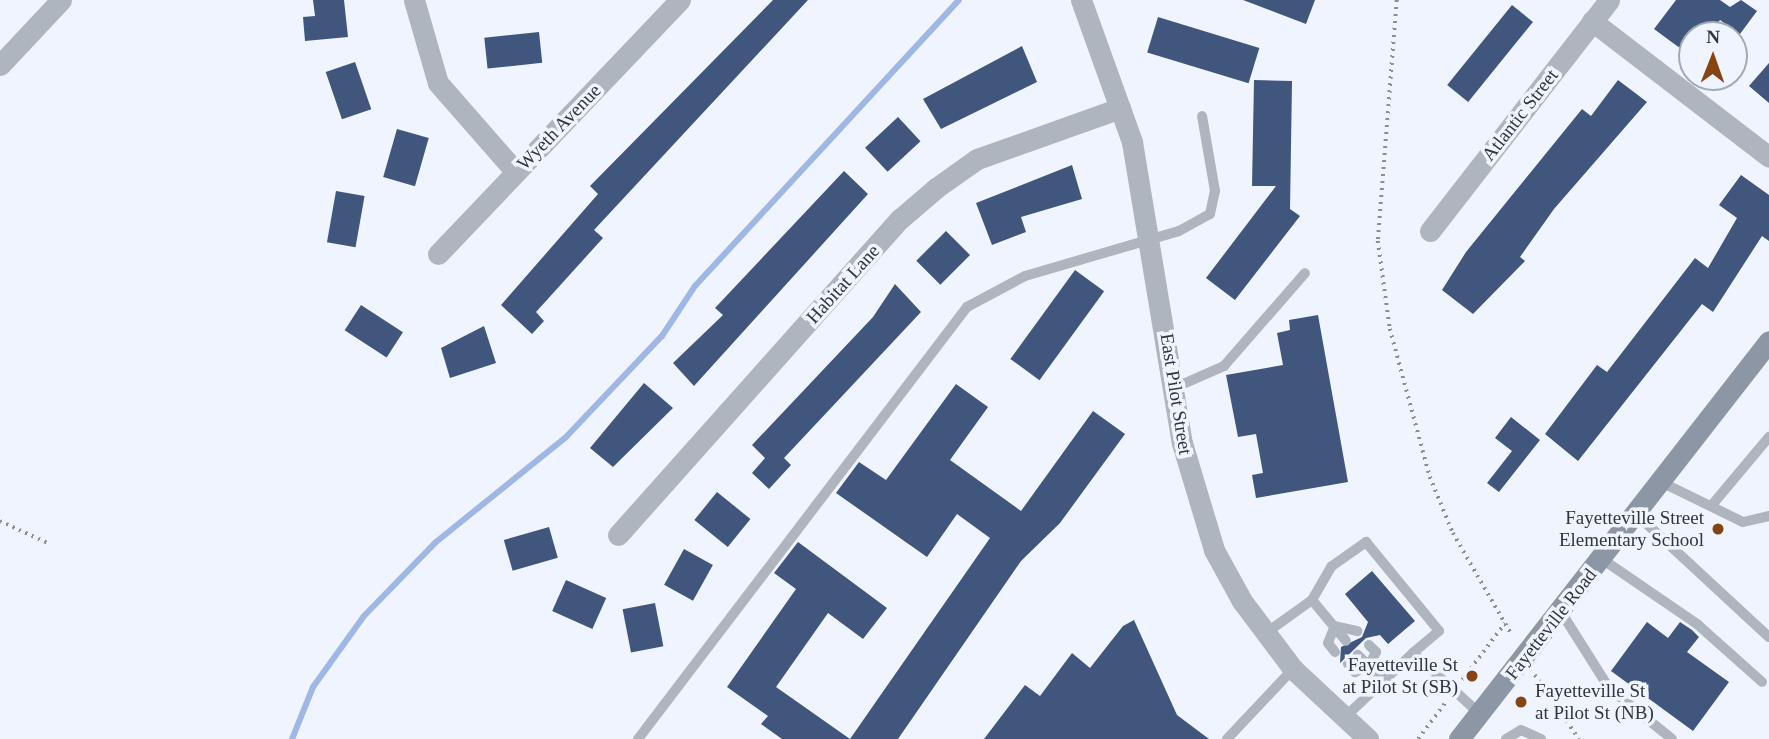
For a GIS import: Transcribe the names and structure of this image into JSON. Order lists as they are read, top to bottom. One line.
{"streets":{"main road":["Fayetteville Road"],"street":["Atlantic Street","Wyeth Avenue","Habitat Lane","East Pilot Street"]},"crossings":[["Habitat Lane","East Pilot Street"]],"places":["Fayetteville Street Elementary School","Fayetteville St at Pilot St (SB)","Fayetteville St at Pilot St (NB)"],"north":"top"}
